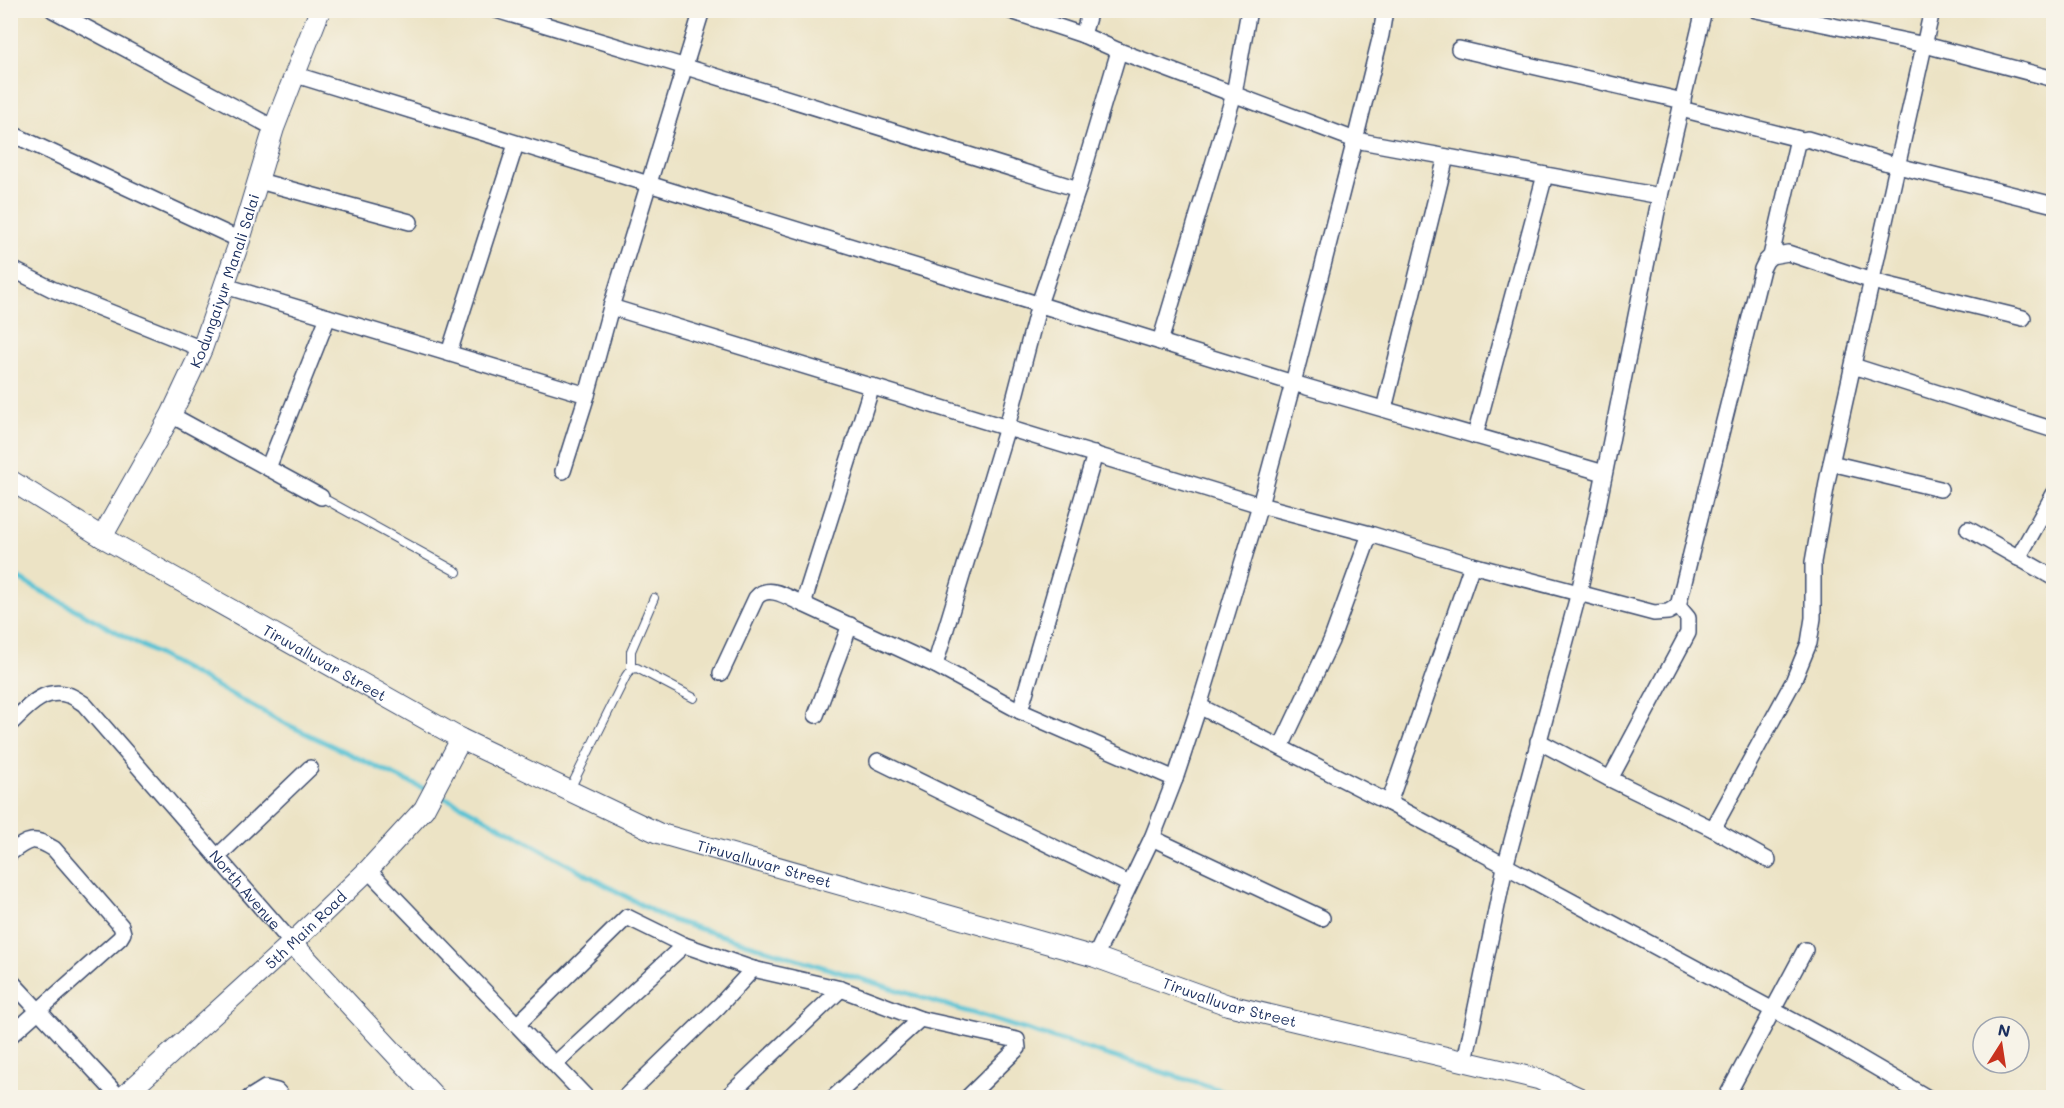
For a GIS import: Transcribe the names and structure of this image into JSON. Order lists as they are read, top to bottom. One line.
{"streets":{"street":["Kodungaiyur Manali Salai","Tiruvalluvar Street","North Avenue","5th Main Road"]},"crossings":[["Kodungaiyur Manali Salai","Tiruvalluvar Street"],["Tiruvalluvar Street","5th Main Road"],["North Avenue","5th Main Road"]],"north":"top"}
